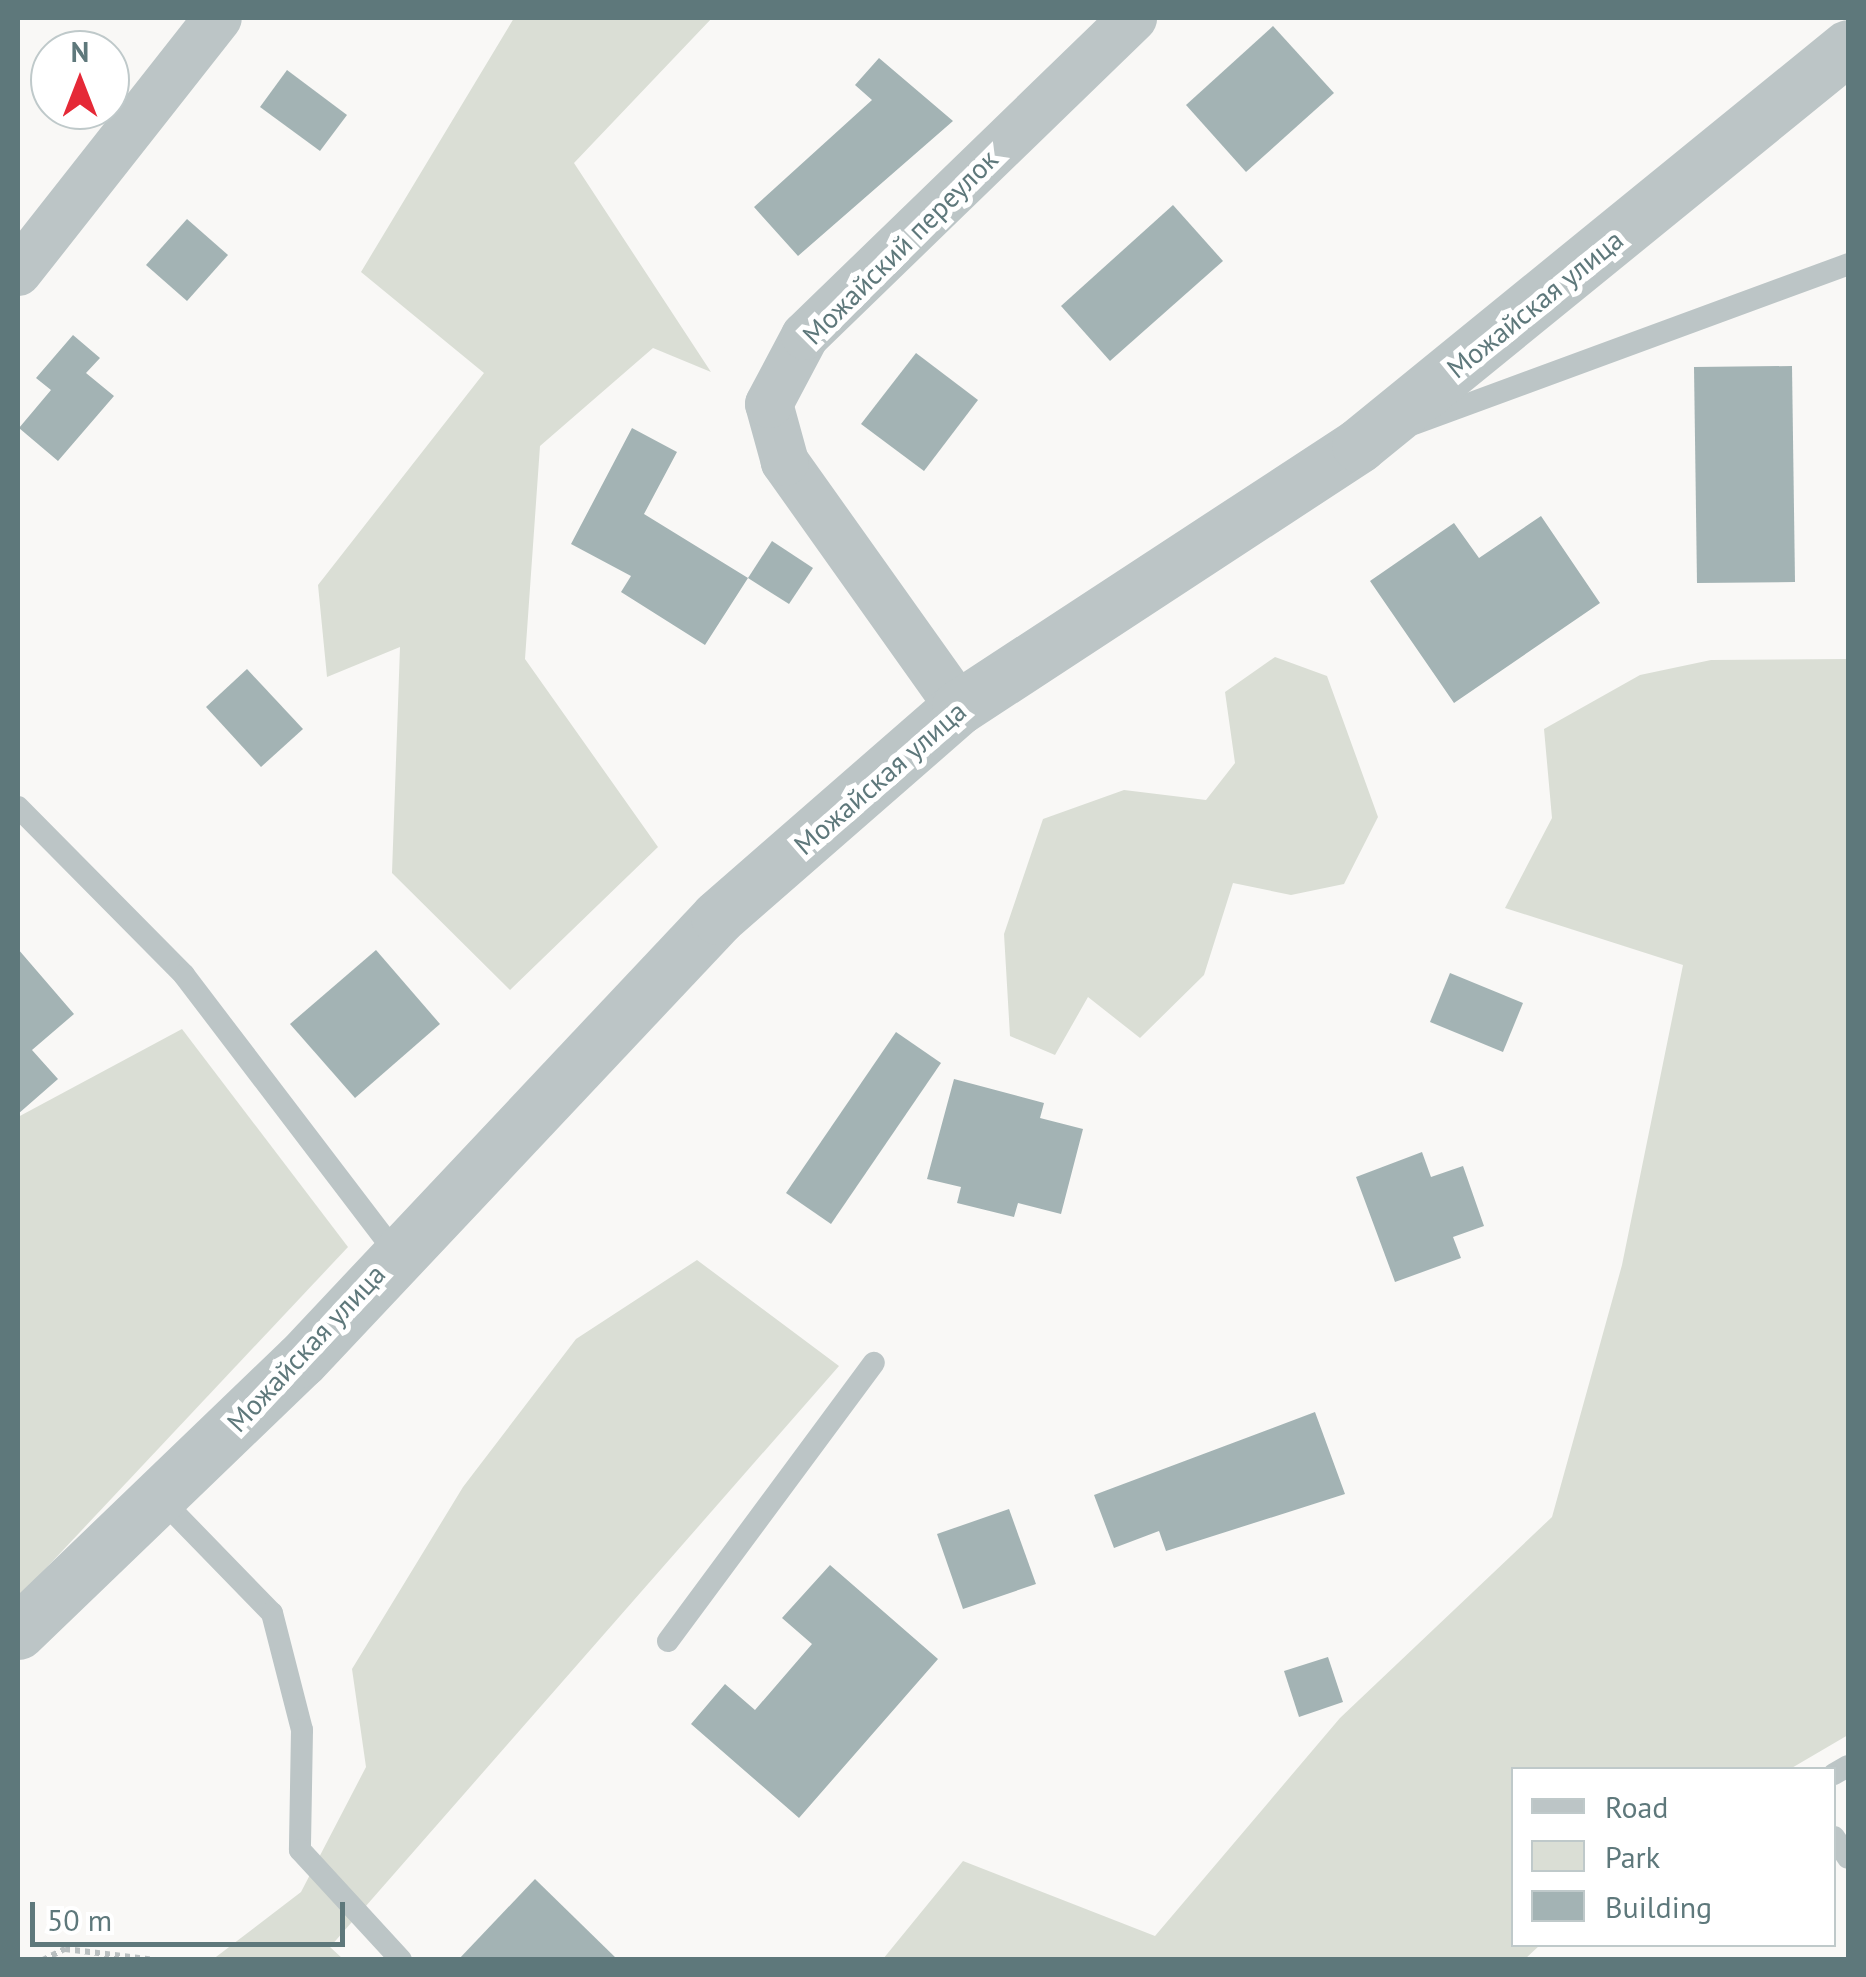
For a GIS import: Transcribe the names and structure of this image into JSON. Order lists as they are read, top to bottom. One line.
{"streets":{"street":["Можайский переулок","Можайская улица"]},"crossings":[["Можайский переулок","Можайская улица"]],"legend":["Road","Park","Building"],"scale_bar":"50 m","north":"top"}
